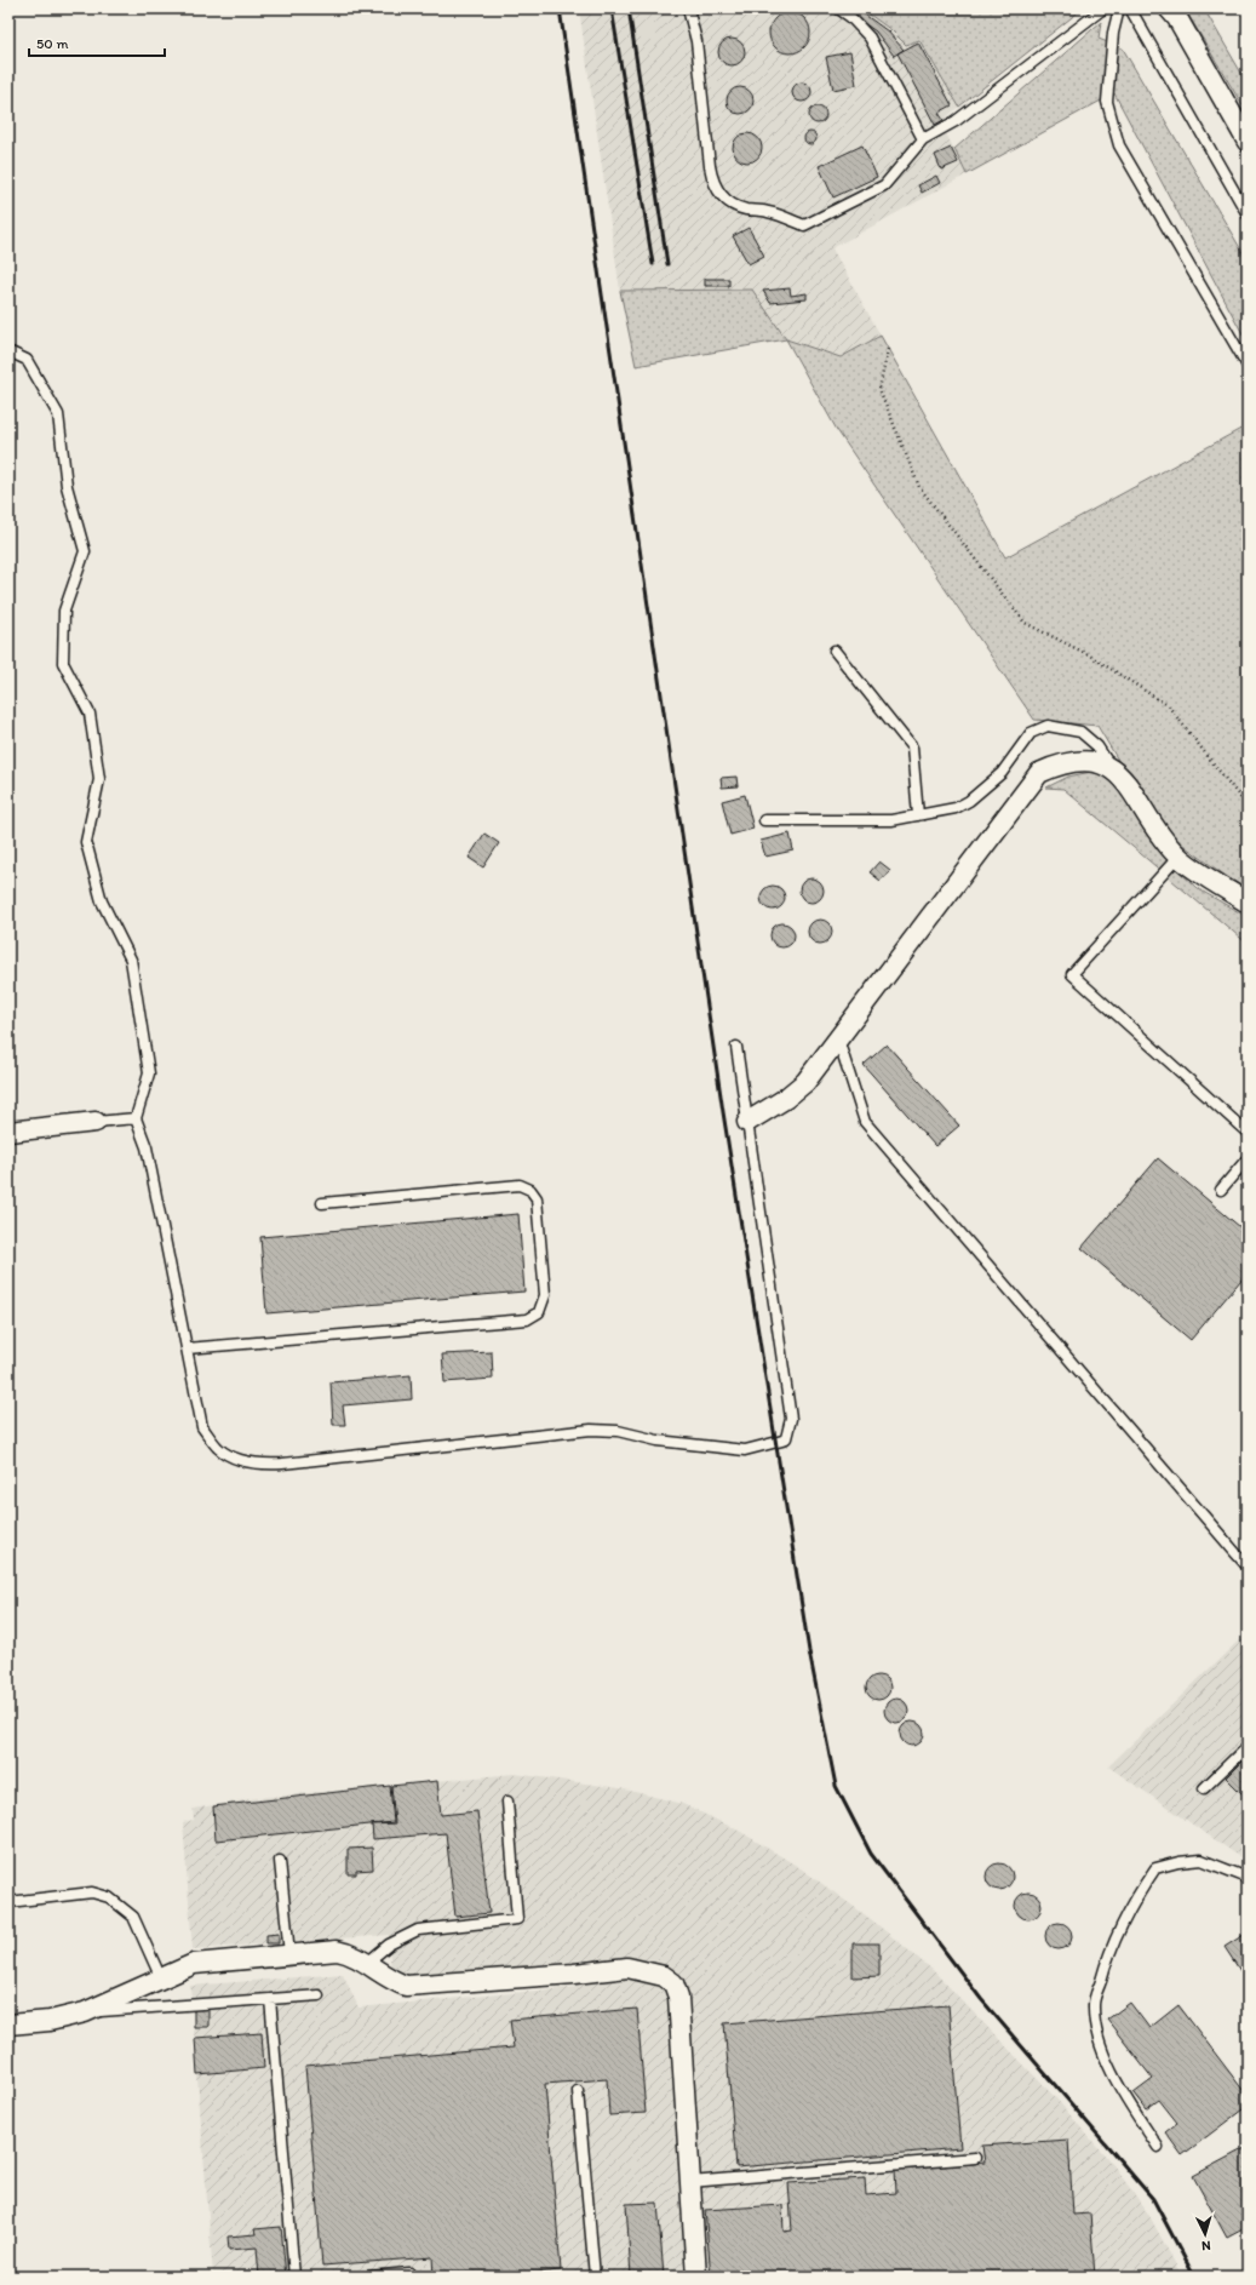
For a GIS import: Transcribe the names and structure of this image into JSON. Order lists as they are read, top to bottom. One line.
{"scale_bar":"50 m","north":"bottom"}
